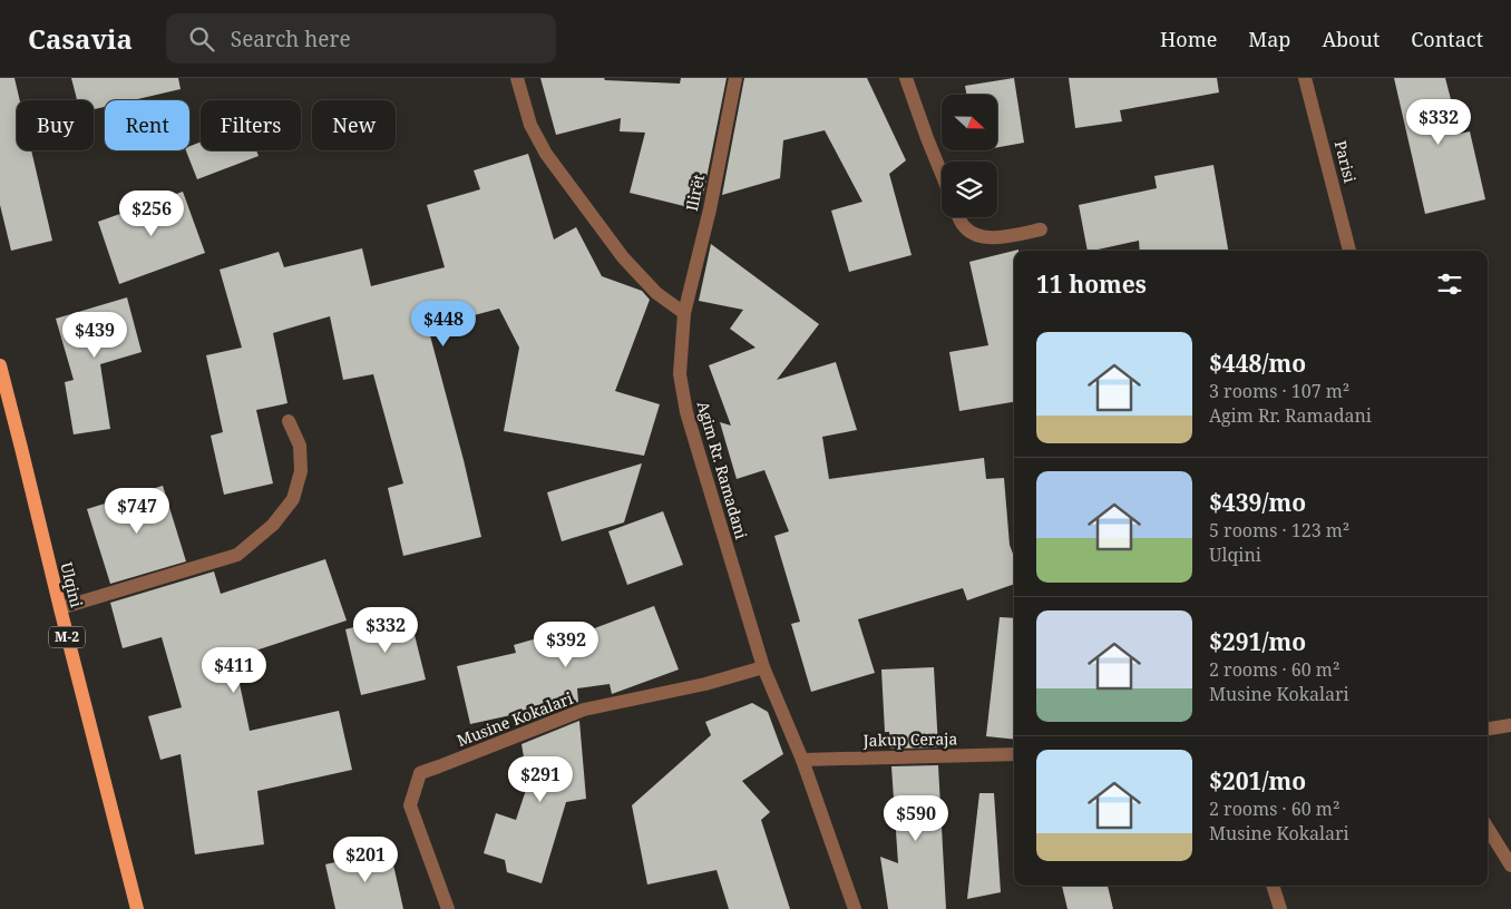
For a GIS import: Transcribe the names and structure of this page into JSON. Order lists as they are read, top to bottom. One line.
{"streets":{"main road":["Ulqini","M-2"],"street":["Parisi","Ilirët","Agim Rr. Ramadani","Musine Kokalari","Jakup Ceraja"]},"crossings":[["Ilirët","Agim Rr. Ramadani"],["Agim Rr. Ramadani","Musine Kokalari"],["Agim Rr. Ramadani","Jakup Ceraja"]],"north":"right","page":{"header":"Casavia","search":"Search here","nav":["Home","Map","About","Contact"],"price":["$332","$256","$448","$439","$747","$332","$392","$411","$291","$590","$201"],"chip":["Buy","Rent","Filters","New"],"heading":"11 homes","list":[{"name":"$448/mo","note":"3 rooms · 107 m² · Agim Rr. Ramadani"},{"name":"$439/mo","note":"5 rooms · 123 m² · Ulqini"},{"name":"$291/mo","note":"2 rooms · 60 m² · Musine Kokalari"},{"name":"$201/mo","note":"2 rooms · 60 m² · Musine Kokalari"}]}}
